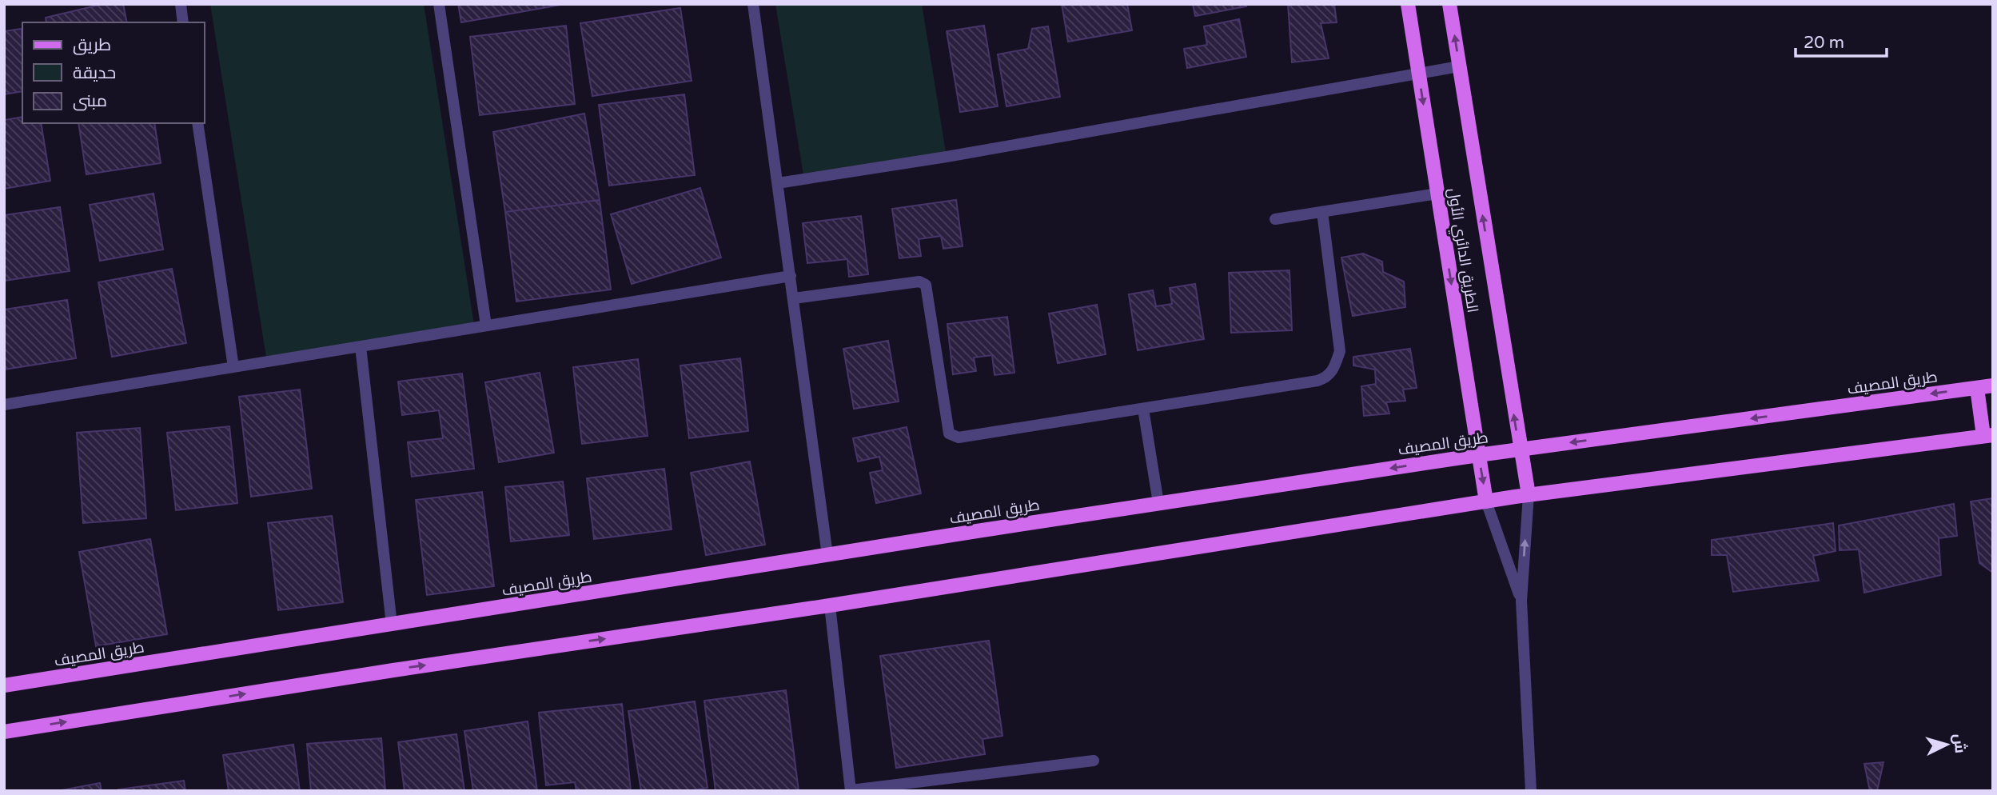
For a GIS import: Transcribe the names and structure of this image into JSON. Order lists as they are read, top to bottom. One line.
{"streets":{"main road":["الطريق الدائري الأول","طريق المصيف"]},"crossings":[["الطريق الدائري الأول","طريق المصيف"]],"legend":["طريق","حديقة","مبنى"],"scale_bar":"20 m","north":"right"}
